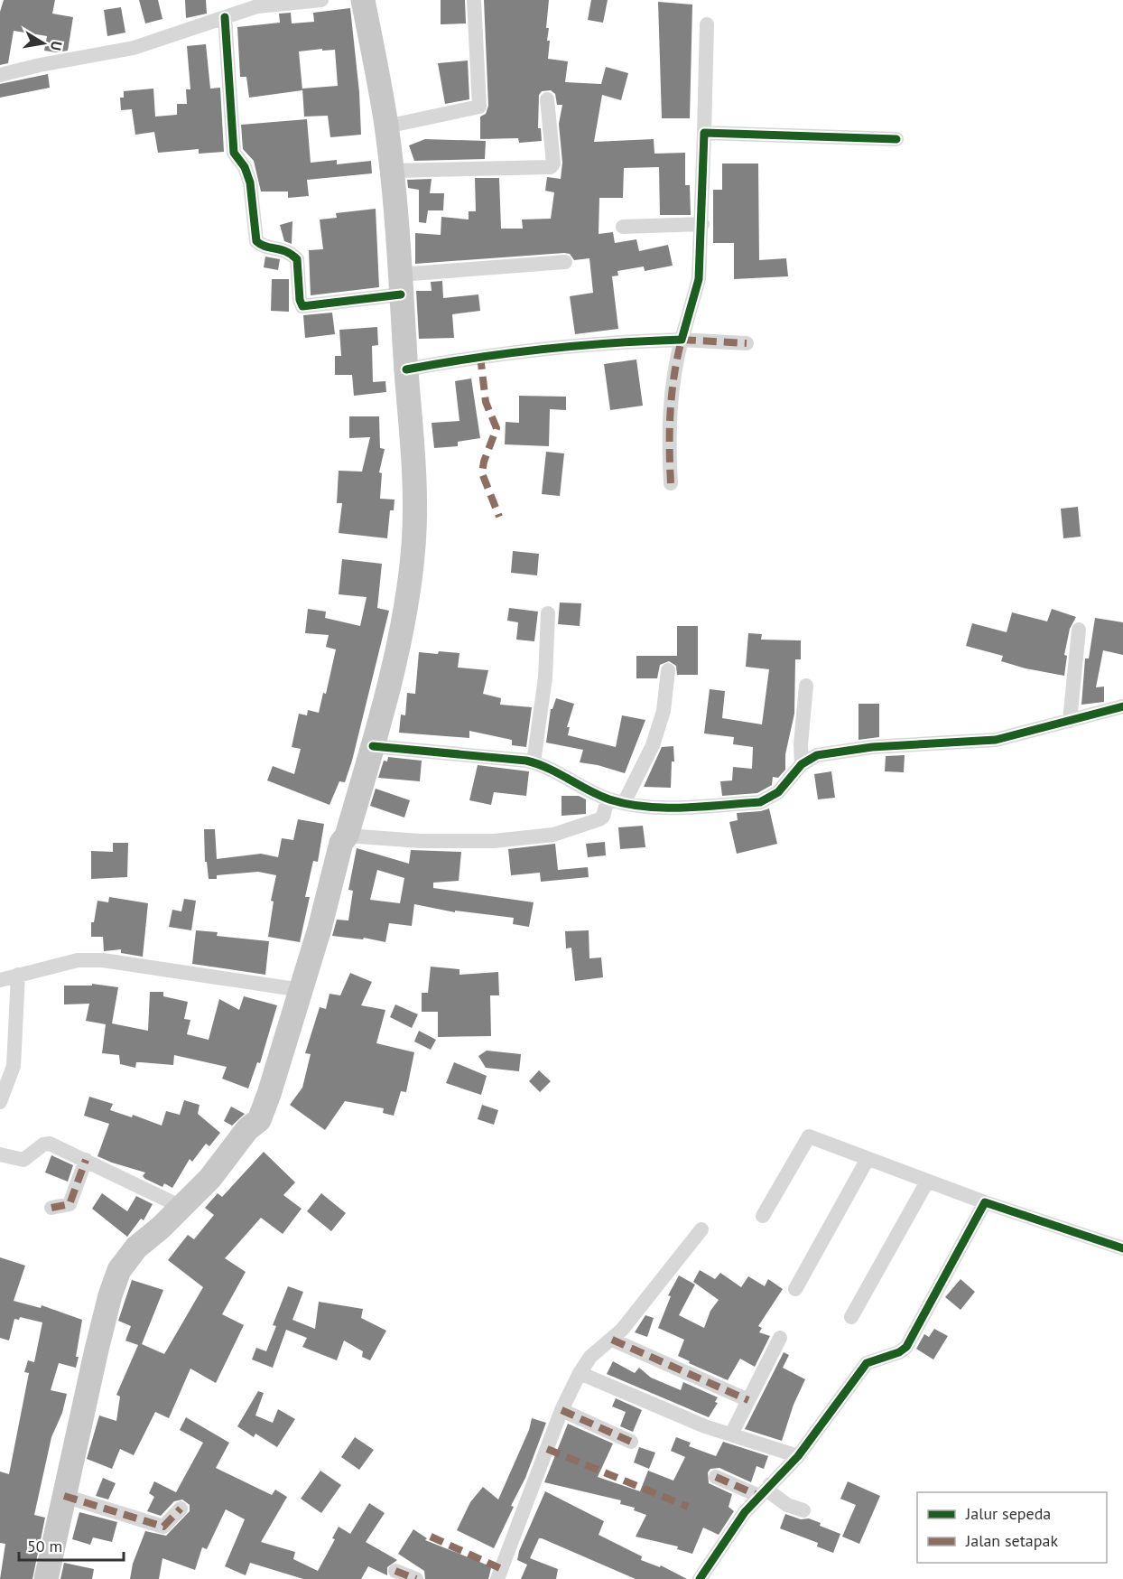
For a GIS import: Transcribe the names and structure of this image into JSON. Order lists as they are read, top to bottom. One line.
{"legend":["Jalur sepeda","Jalan setapak"],"scale_bar":"50 m","north":"right"}
